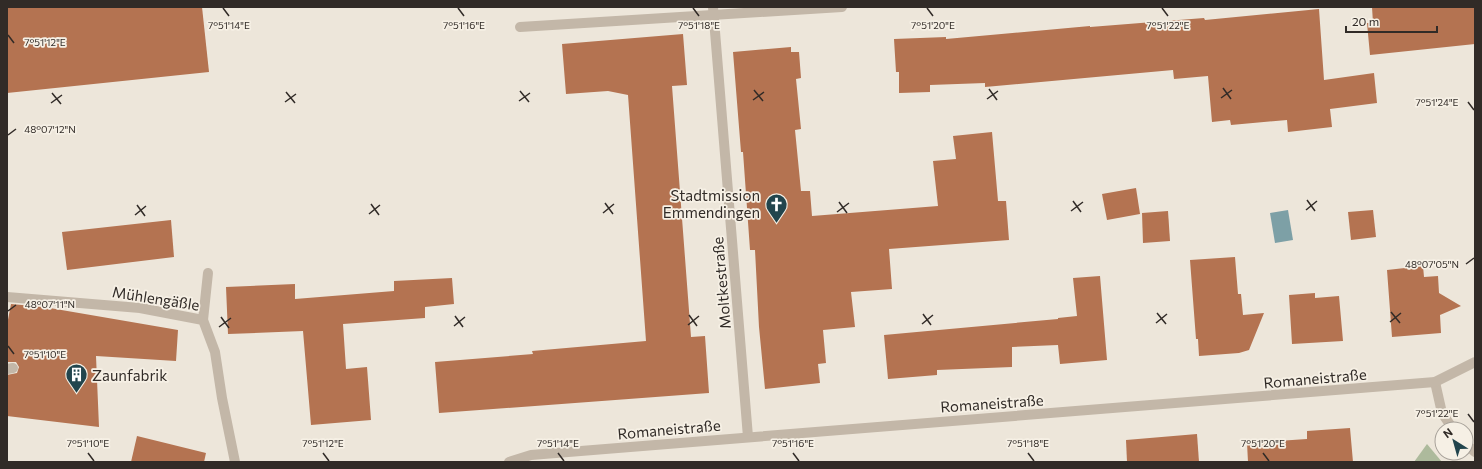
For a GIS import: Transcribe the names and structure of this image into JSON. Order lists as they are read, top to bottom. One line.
{"streets":{"street":["Moltkestraße","Mühlengäßle","Romaneistraße"]},"crossings":[["Moltkestraße","Romaneistraße"]],"places":{"church":["Stadtmission Emmendingen"],"building":["Zaunfabrik"]},"scale_bar":"20 m","north":"top left","coordinates":["7°51'14\"E","7°51'16\"E","7°51'18\"E","7°51'20\"E","7°51'22\"E","7°51'12\"E","7°51'24\"E","48°07'12\"N","48°07'05\"N","48°07'11\"N","7°51'10\"E"]}
